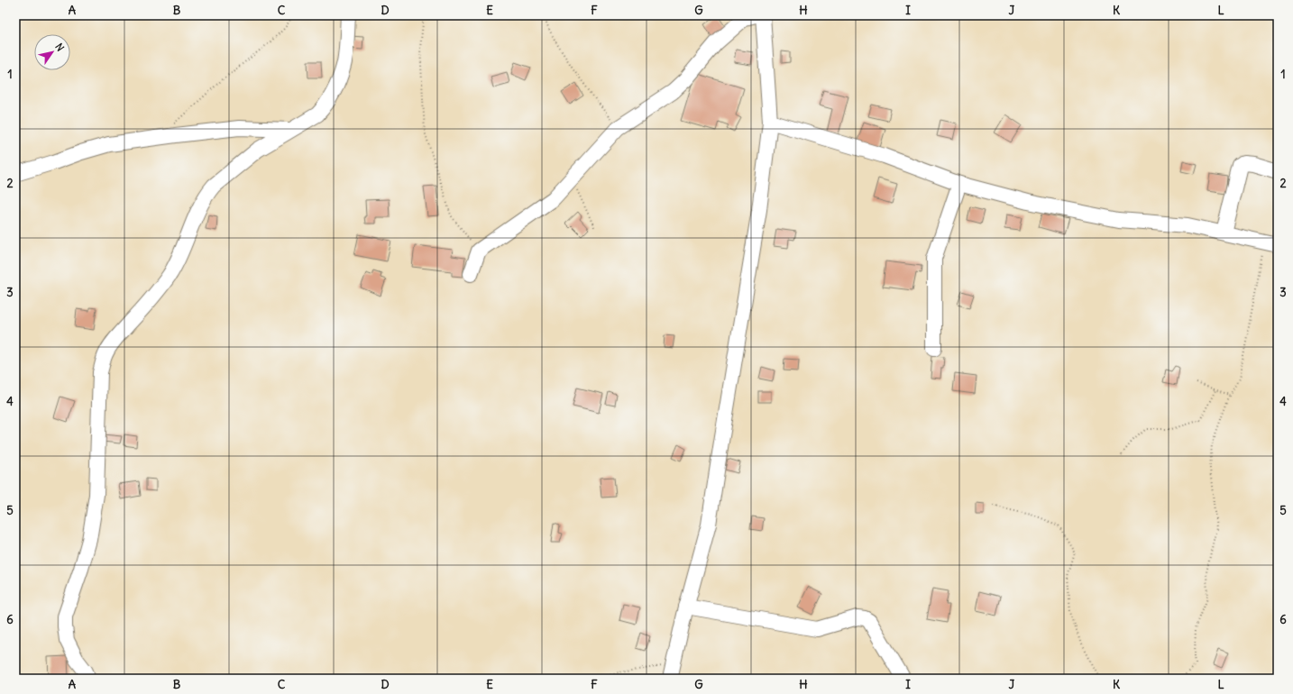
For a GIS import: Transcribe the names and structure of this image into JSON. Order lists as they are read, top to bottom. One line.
{"north":"top right","grid":{"columns":["A","B","C","D","E","F","G","H","I","J","K","L"],"rows":["1","2","3","4","5","6"]}}
